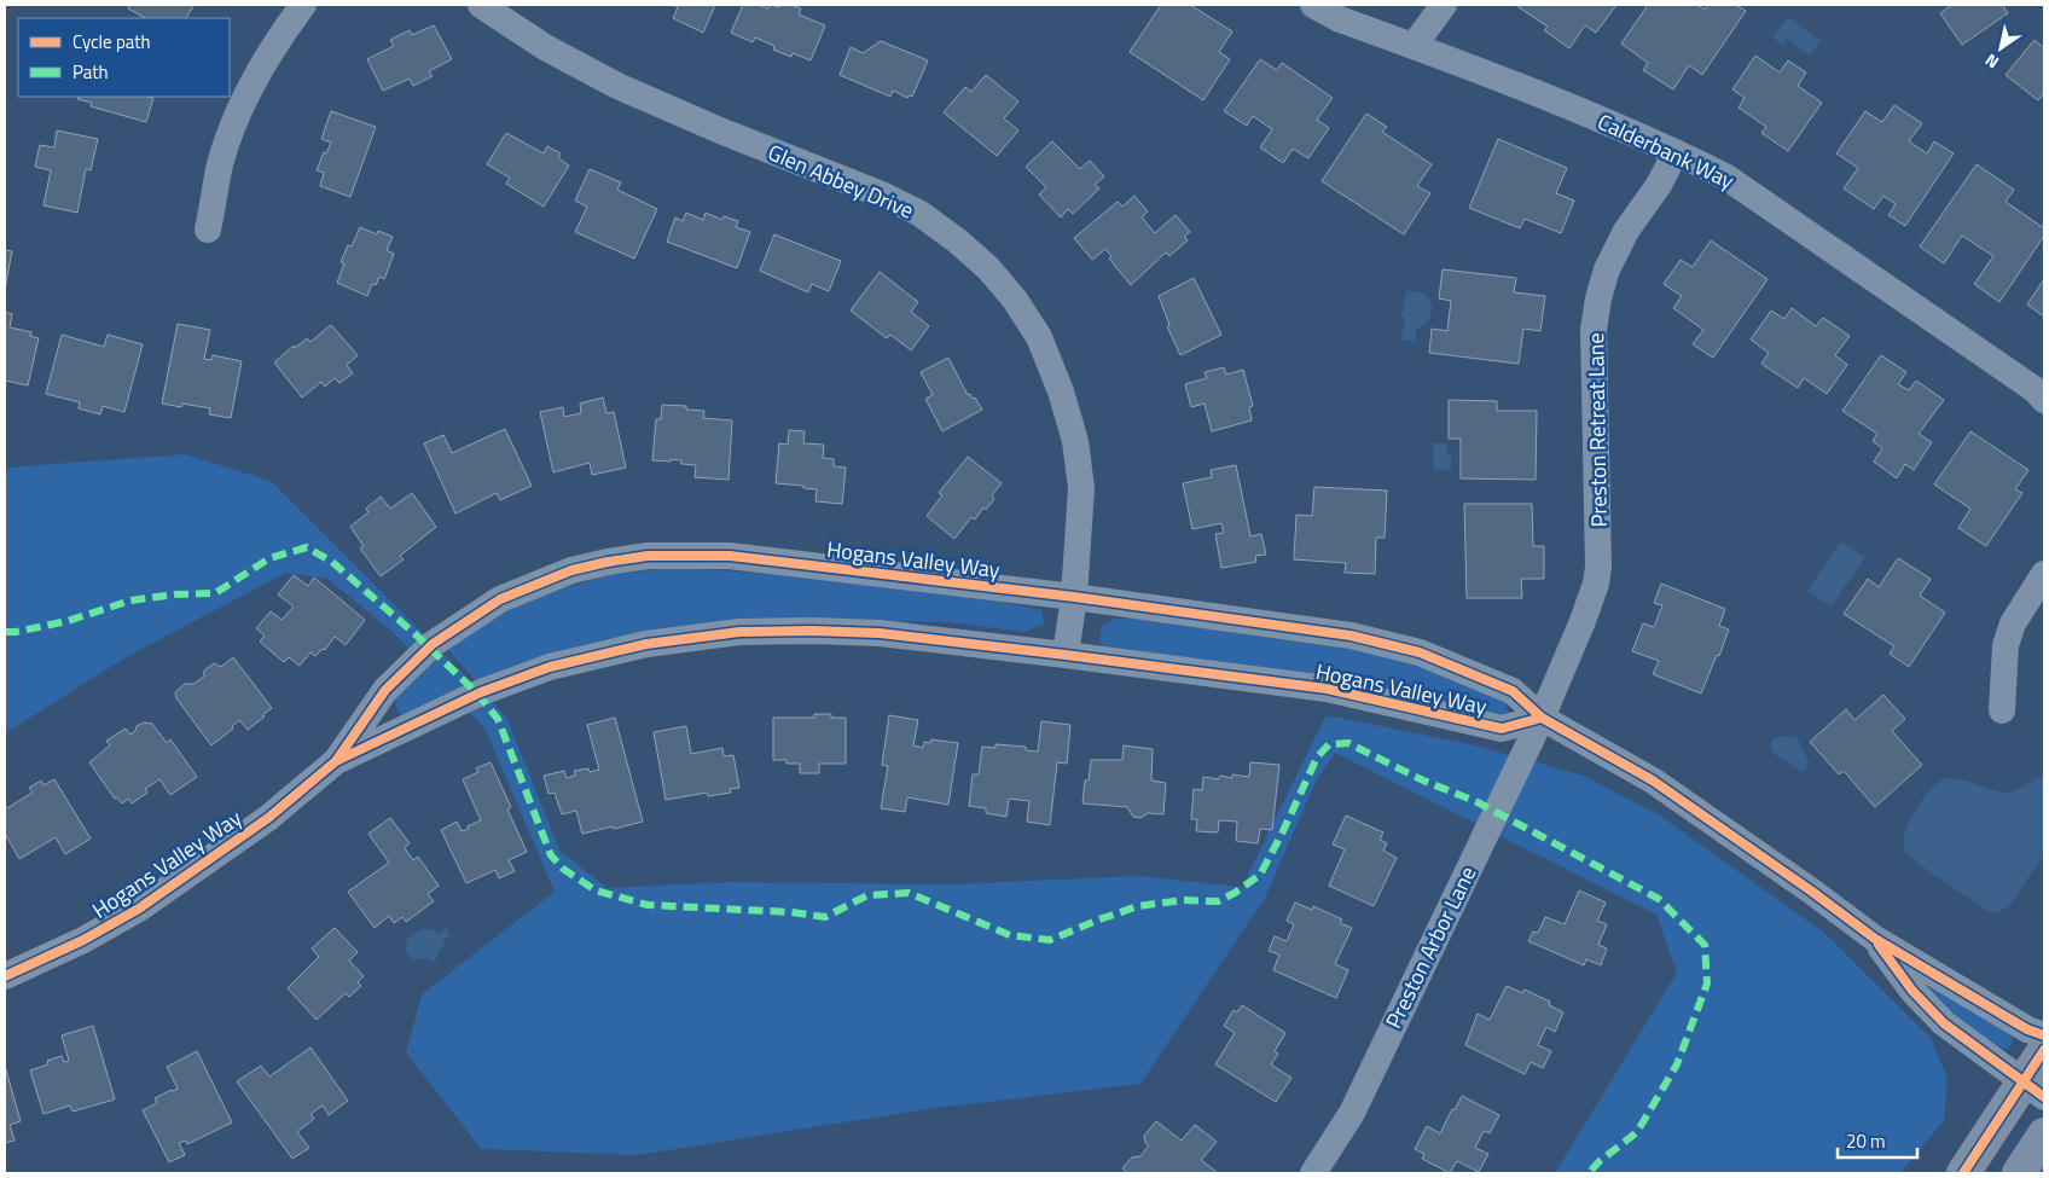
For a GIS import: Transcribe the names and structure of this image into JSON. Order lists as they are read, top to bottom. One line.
{"streets":{"street":["Calderbank Way","Glen Abbey Drive","Preston Retreat Lane","Hogans Valley Way","Preston Arbor Lane"]},"crossings":[["Calderbank Way","Preston Retreat Lane"],["Glen Abbey Drive","Hogans Valley Way"],["Preston Retreat Lane","Hogans Valley Way"],["Preston Retreat Lane","Preston Arbor Lane"],["Hogans Valley Way","Preston Arbor Lane"]],"legend":["Cycle path","Path"],"scale_bar":"20 m","north":"bottom left"}
